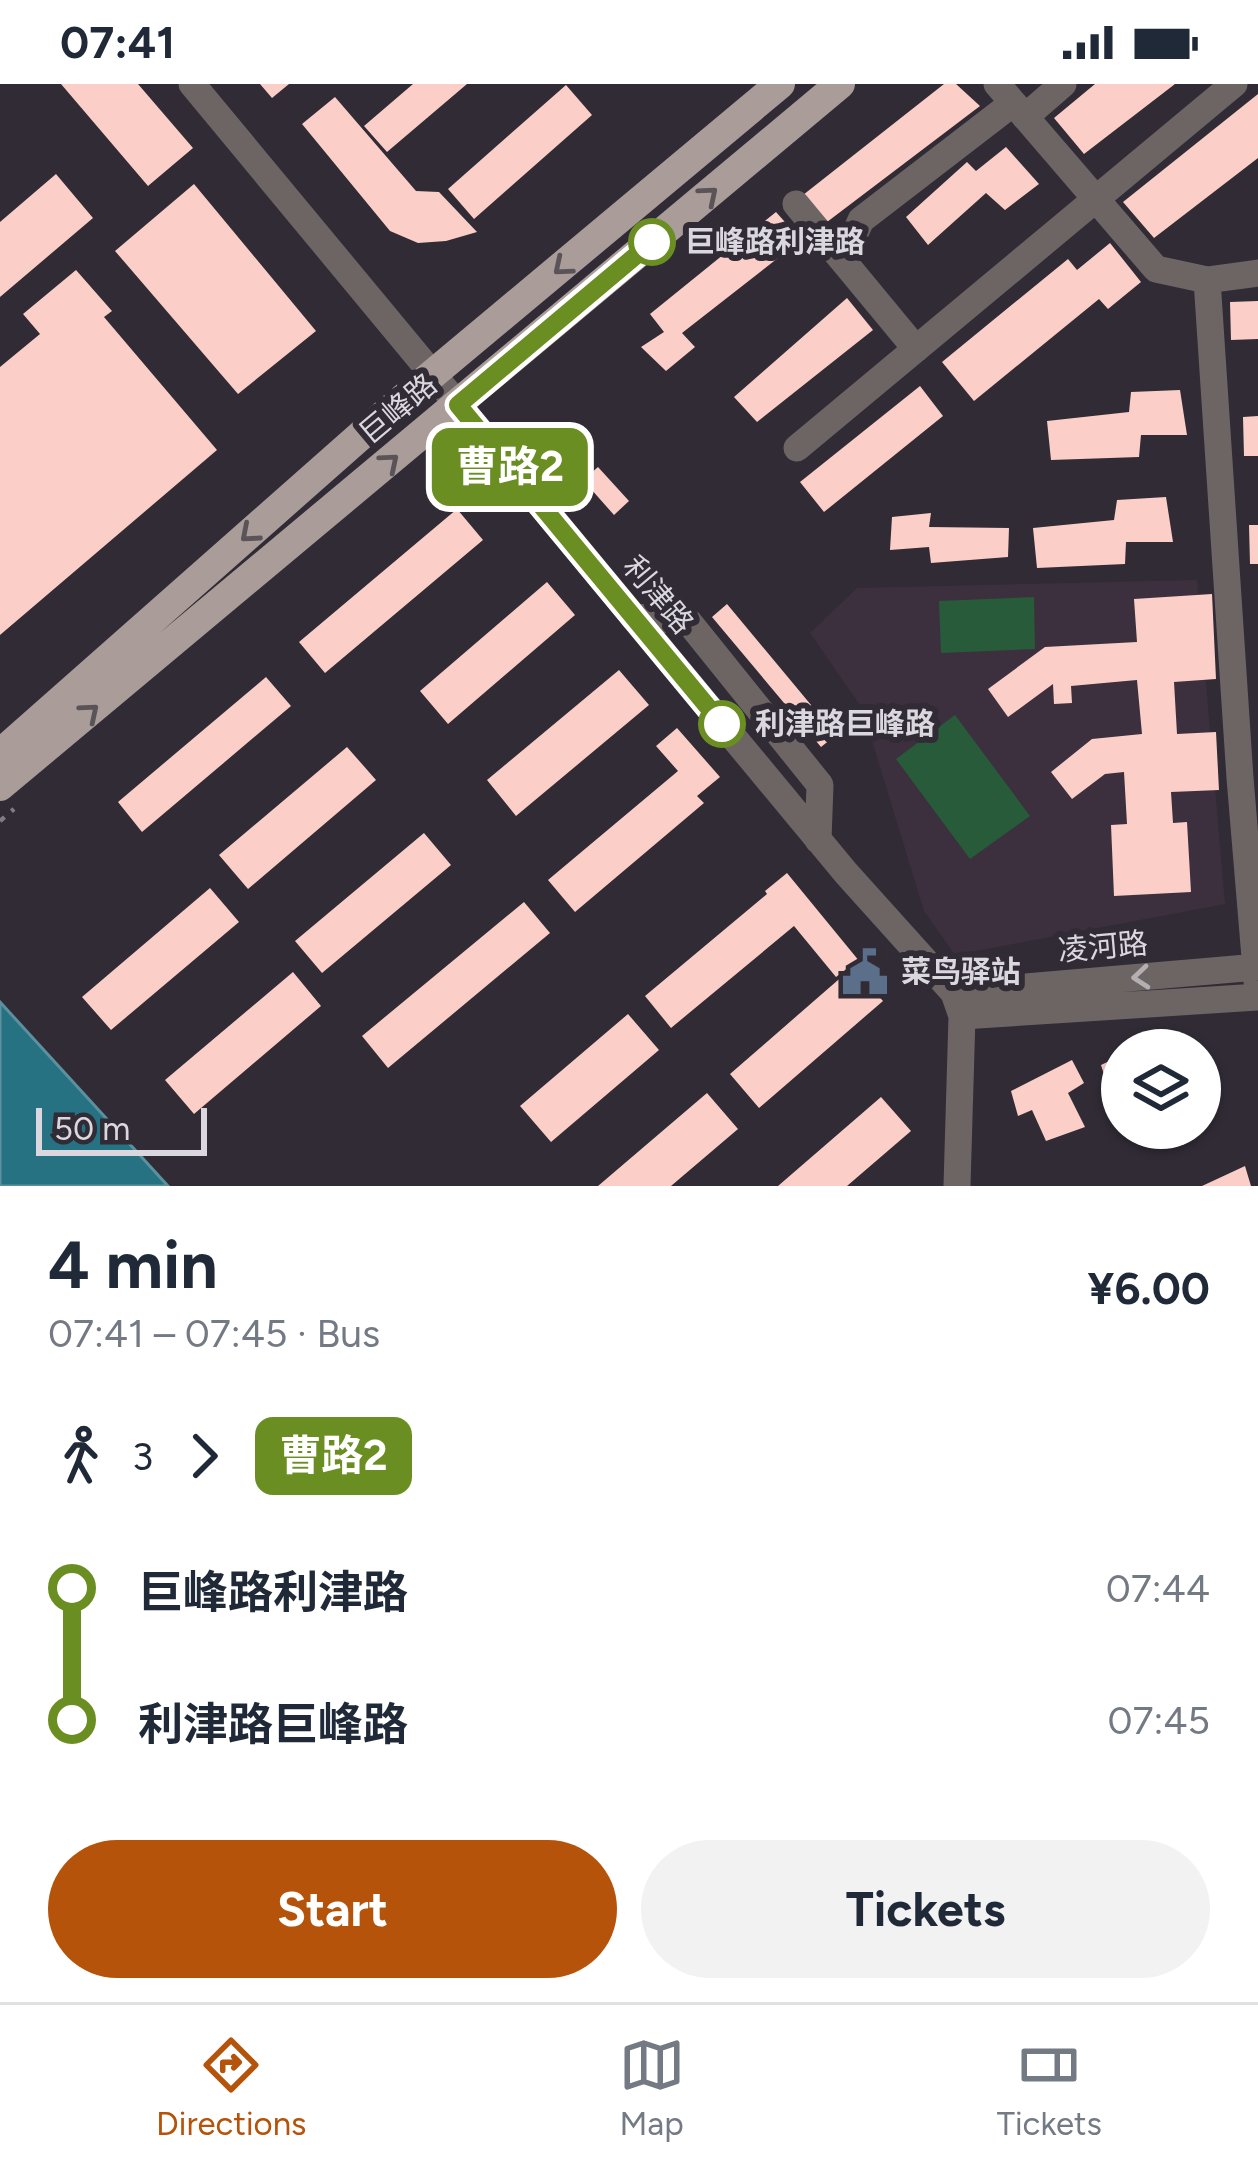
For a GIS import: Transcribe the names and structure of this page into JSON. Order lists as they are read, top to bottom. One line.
{"streets":{"main road":["巨峰路"],"street":["利津路","凌河路"]},"crossings":[["巨峰路","利津路"],["利津路","凌河路"]],"places":{"other":["巨峰路利津路","利津路巨峰路"],"public building":["菜鸟驿站"]},"lines":["bus line 曹路2"],"scale_bar":"50 m","page":{"status":"07:41","on_map":"曹路2","scale":"50 m","heading":["4 min","07:41 – 07:45 · Bus","¥6.00"],"legs":["3","曹路2"],"list":[{"name":"巨峰路利津路","value":"07:44"},{"name":"利津路巨峰路","value":"07:45"}],"buttons":["Start","Tickets"],"tabs":["Directions","Map","Tickets"]}}
